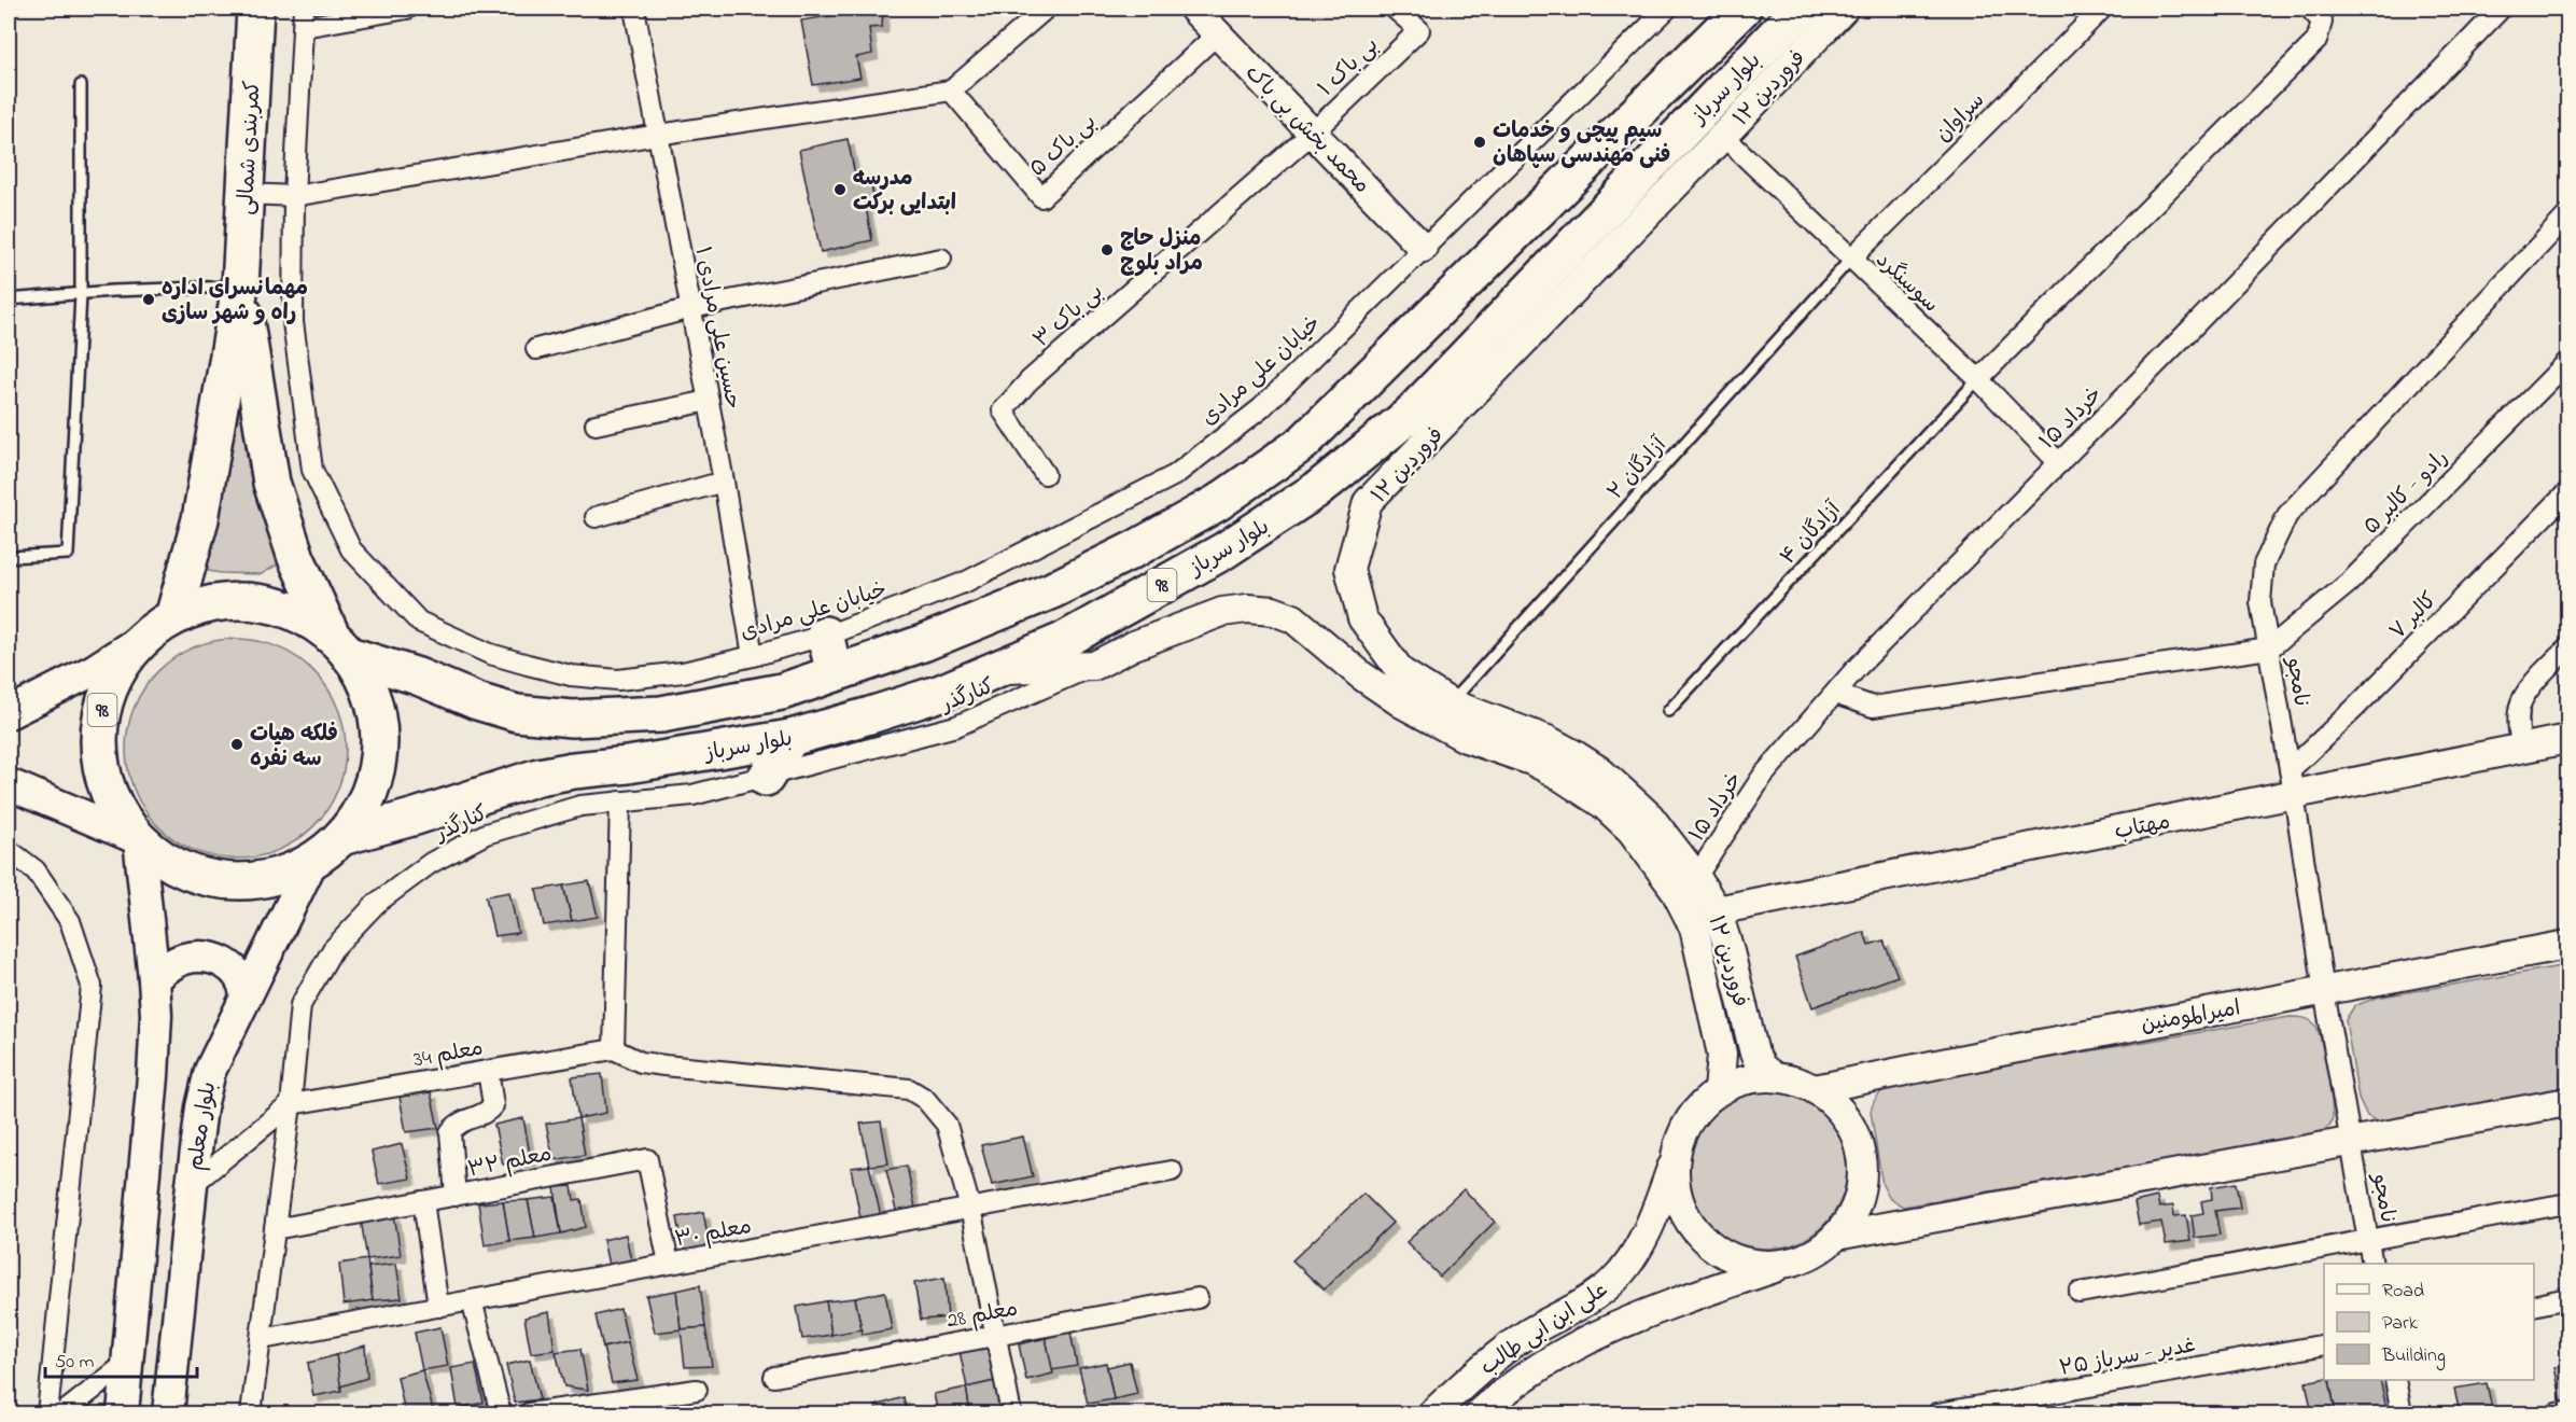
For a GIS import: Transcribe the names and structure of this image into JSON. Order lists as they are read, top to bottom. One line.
{"streets":{"highway":["بلوار سرباز","کمربندی شمالی","98"],"main road":["بلوار معلم"],"street":["بی باک ۱","۱۲ فروردین","سراوان","محمد بخش بی باک","بی باک ۵","سوسنگرد","بی باک ۳","حسین علی مرادی ۱","خیابان علی مرادی","۱۵ خرداد","رادو - کالبر ۵","کالبر ۷","نامجو","کنارگذر","مهتاب","امیرالمومنین","معلم 34","معلم ۳۲","معلم ۳۰","معلم 28","علی ابن ابی طالب","غدیر - سرباز ۲۵"],"lane":["آزادگان ۲","آزادگان ۴"]},"crossings":[["بی باک ۱","محمد بخش بی باک"],["بی باک ۱","بی باک ۳"],["بلوار سرباز","۱۲ فروردین"],["بلوار سرباز","98"],["۱۲ فروردین","سوسنگرد"],["۱۲ فروردین","۱۵ خرداد"],["۱۲ فروردین","آزادگان ۲"],["۱۲ فروردین","کنارگذر"],["۱۲ فروردین","مهتاب"],["۱۲ فروردین","امیرالمومنین"],["۱۲ فروردین","علی ابن ابی طالب"],["سراوان","سوسنگرد"],["سراوان","آزادگان ۲"],["محمد بخش بی باک","بی باک ۵"],["محمد بخش بی باک","بی باک ۳"],["محمد بخش بی باک","خیابان علی مرادی"],["سوسنگرد","۱۵ خرداد"],["سوسنگرد","آزادگان ۲"],["سوسنگرد","آزادگان ۴"],["حسین علی مرادی ۱","خیابان علی مرادی"],["رادو - کالبر ۵","نامجو"],["98","بلوار معلم"],["کالبر ۷","نامجو"],["کالبر ۷","مهتاب"],["نامجو","مهتاب"],["نامجو","امیرالمومنین"],["کنارگذر","معلم 34"],["کنارگذر","معلم ۳۲"],["کنارگذر","معلم ۳۰"],["امیرالمومنین","علی ابن ابی طالب"],["معلم ۳۲","معلم ۳۰"]],"places":["سیم پیچی و خدمات فنی مهندسی سپاهان","مدرسه ابتدایی برکت","منزل حاج مراد بلوچ","مهمانسراى اداره راه و شهر سازى","فلکه هیات سه نفره"],"legend":["Road","Park","Building"],"scale_bar":"50 m"}
